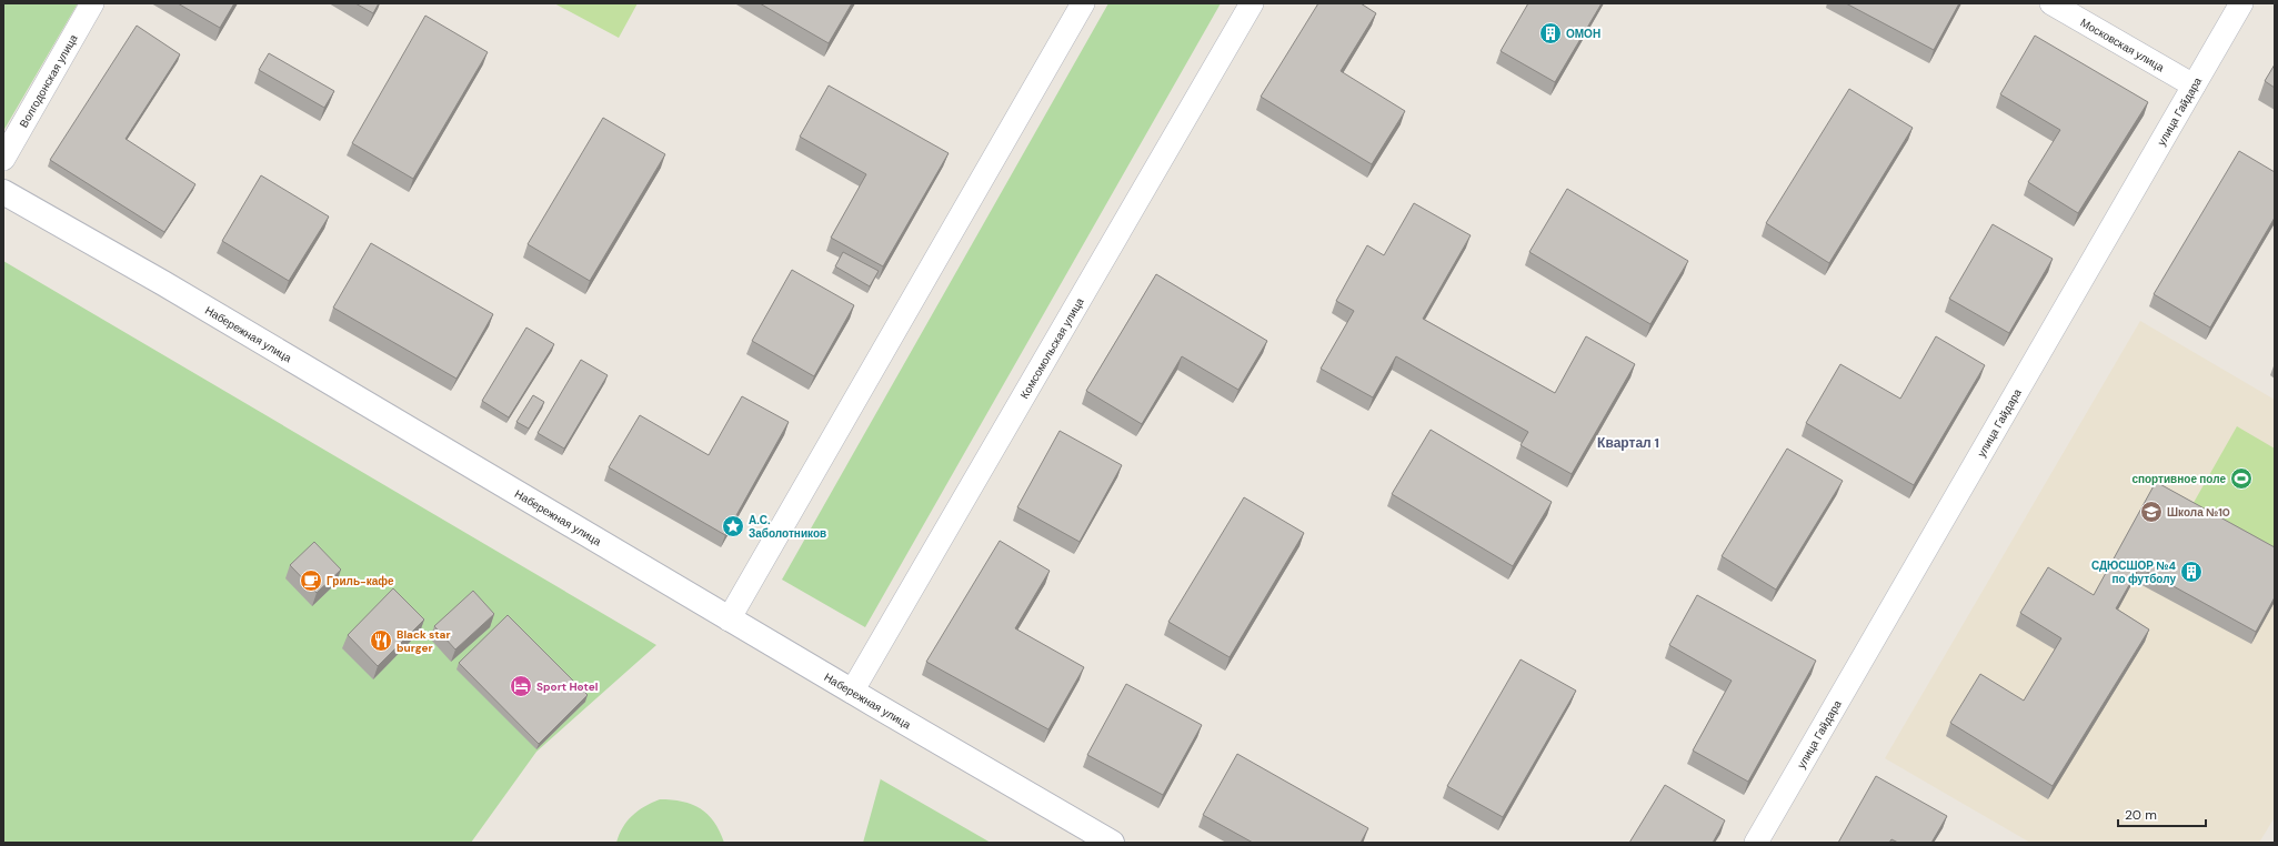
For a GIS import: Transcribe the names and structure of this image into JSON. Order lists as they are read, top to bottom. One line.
{"streets":{"street":["Московская улица","Волгодонская улица","улица Гайдара","Набережная улица","Комсомольская улица"]},"crossings":[["Московская улица","улица Гайдара"],["Набережная улица","Комсомольская улица"]],"districts":["Квартал 1"],"places":{"building":["ОМОН","СДЮСШОР №4 по футболу"],"sports":["спортивное поле"],"school or university":["Школа №10"],"place":["А.С. Заболотников"],"cafe":["Гриль-кафе"],"restaurant":["Black star burger"],"hotel":["Sport Hotel"]},"scale_bar":"20 m"}
